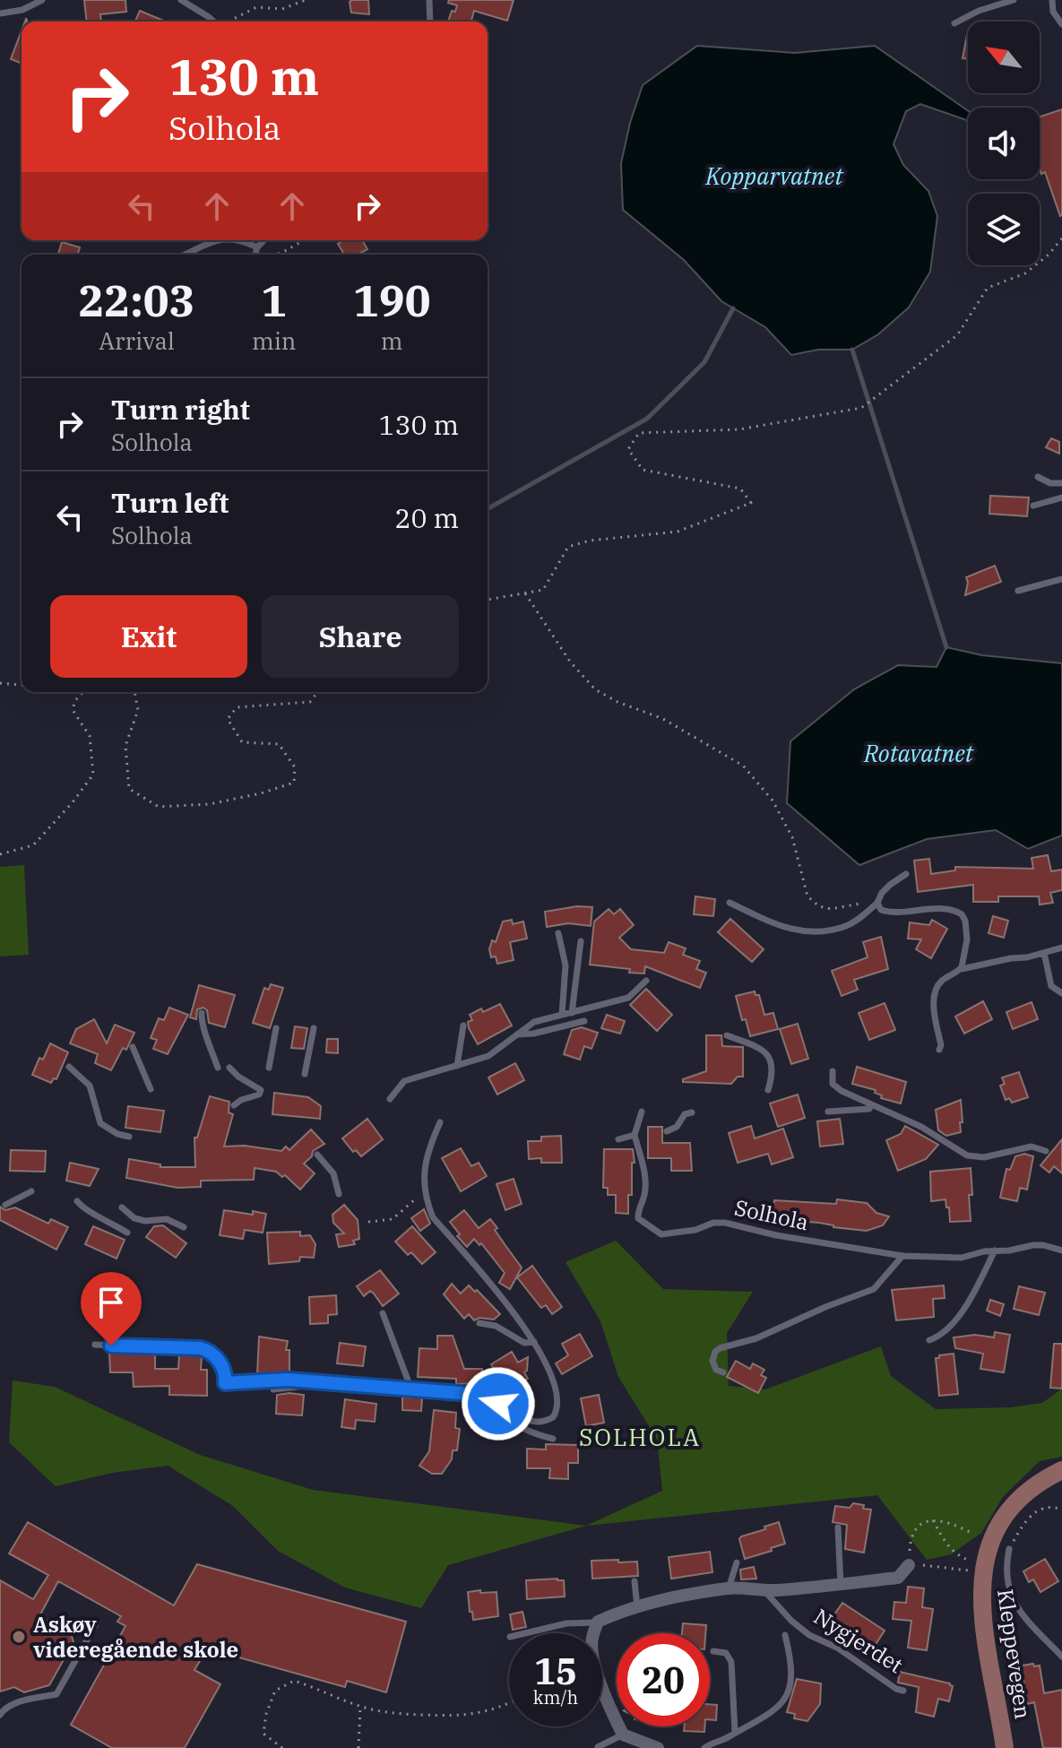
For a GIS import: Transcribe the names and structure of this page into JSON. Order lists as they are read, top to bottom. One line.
{"streets":{"main road":["Kleppevegen"],"street":["Nygjerdet"],"lane":["Solhola"]},"districts":["SOLHOLA"],"water":["Kopparvatnet","Rotavatnet"],"places":["Askøy videregående skole"],"north":"top left","page":{"turn":["130 m","Solhola"],"eta":["22:03","Arrival","1","min","190","m"],"list":[{"name":"Turn right","note":"Solhola","value":"130 m"},{"name":"Turn left","note":"Solhola","value":"20 m"}],"buttons":["Exit","Share"],"speed":"15 km/h","limit":"20"}}
